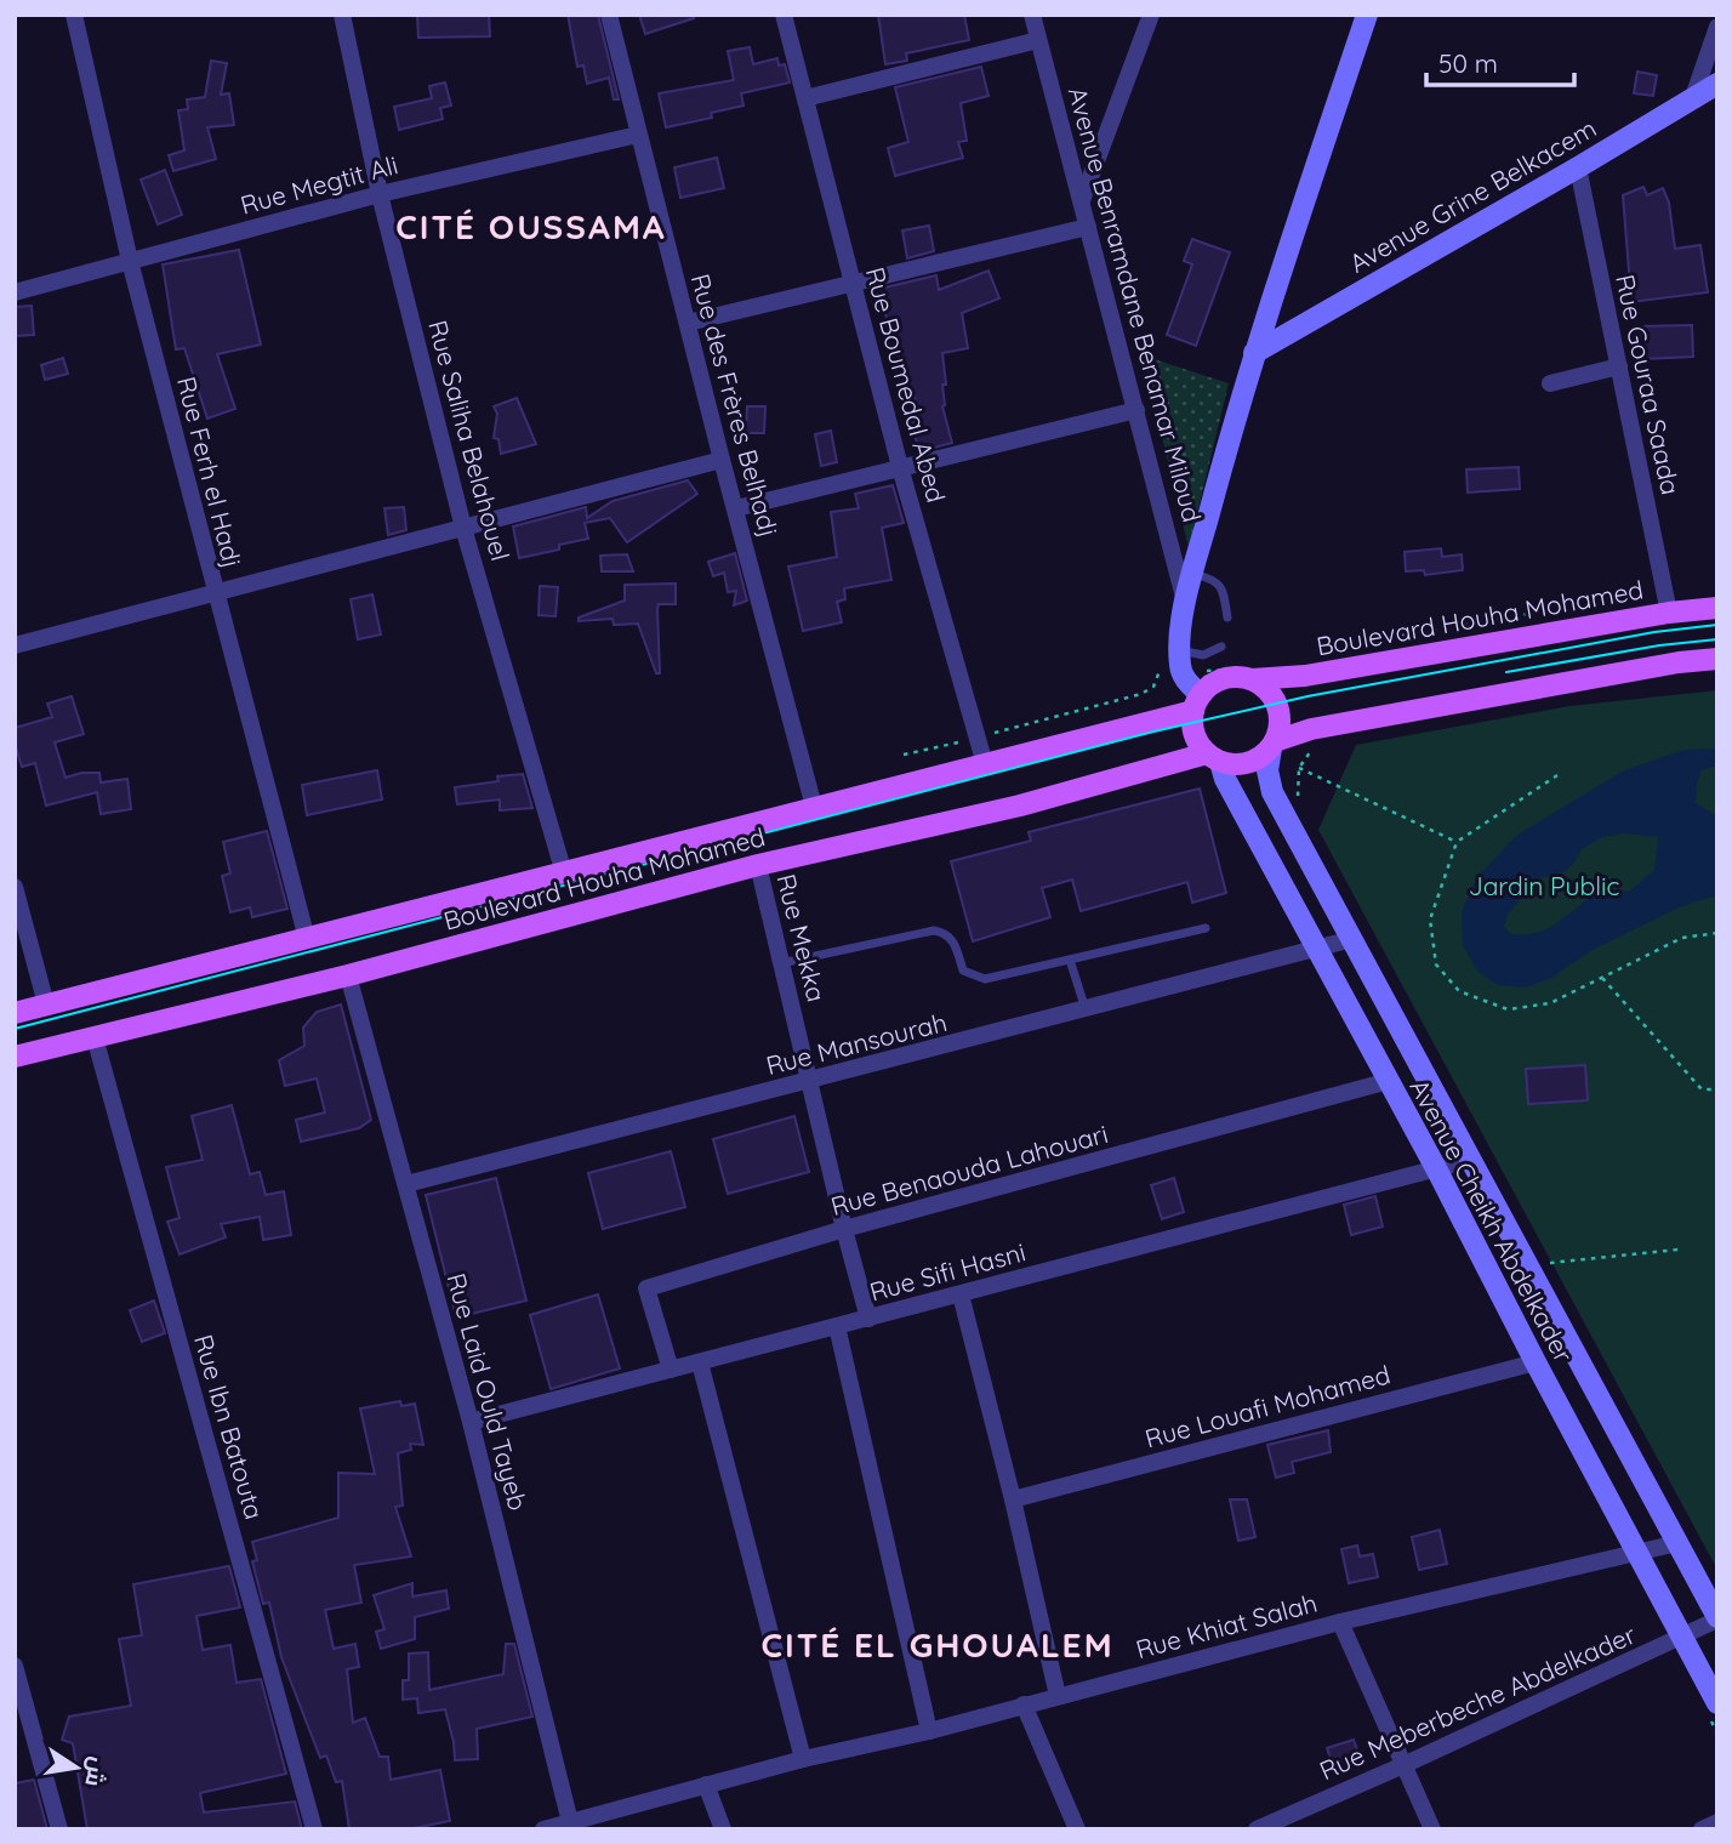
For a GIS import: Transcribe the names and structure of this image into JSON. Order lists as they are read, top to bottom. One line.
{"streets":{"main road":["Avenue Grine Belkacem","Boulevard Houha Mohamed","Avenue Cheikh Abdelkader"],"street":["Rue Megtit Ali","Avenue Benramdane Benamar Miloud","Rue Boumedal Abed","Rue Gouraa Saada","Rue des Frères Belhadj","Rue Saliha Belahouel","Rue Ferh el Hadj","Rue Mekka","Rue Mansourah","Rue Benaouda Lahouari","Rue Sifi Hasni","Rue Laid Ould Tayeb","Rue Louafi Mohamed","Rue Ibn Batouta","Rue Khiat Salah","Rue Meberbeche Abdelkader"]},"crossings":[["Rue Megtit Ali","Rue des Frères Belhadj"],["Rue Megtit Ali","Rue Saliha Belahouel"],["Rue Megtit Ali","Rue Ferh el Hadj"],["Avenue Grine Belkacem","Rue Gouraa Saada"],["Rue Boumedal Abed","Boulevard Houha Mohamed"],["Rue Gouraa Saada","Boulevard Houha Mohamed"],["Rue des Frères Belhadj","Boulevard Houha Mohamed"],["Rue Saliha Belahouel","Boulevard Houha Mohamed"],["Rue Ferh el Hadj","Boulevard Houha Mohamed"],["Boulevard Houha Mohamed","Rue Mekka"],["Boulevard Houha Mohamed","Avenue Cheikh Abdelkader"],["Boulevard Houha Mohamed","Rue Laid Ould Tayeb"],["Boulevard Houha Mohamed","Rue Ibn Batouta"],["Rue Mekka","Rue Mansourah"],["Rue Mekka","Rue Benaouda Lahouari"],["Rue Mekka","Rue Sifi Hasni"],["Rue Mansourah","Avenue Cheikh Abdelkader"],["Rue Mansourah","Rue Laid Ould Tayeb"],["Rue Benaouda Lahouari","Avenue Cheikh Abdelkader"],["Rue Benaouda Lahouari","Rue Sifi Hasni"],["Avenue Cheikh Abdelkader","Rue Sifi Hasni"],["Avenue Cheikh Abdelkader","Rue Louafi Mohamed"],["Avenue Cheikh Abdelkader","Rue Khiat Salah"],["Avenue Cheikh Abdelkader","Rue Meberbeche Abdelkader"],["Rue Sifi Hasni","Rue Laid Ould Tayeb"],["Rue Laid Ould Tayeb","Rue Khiat Salah"]],"districts":["CITÉ OUSSAMA","CITÉ EL GHOUALEM"],"parks":["Jardin Public"],"scale_bar":"50 m","north":"right"}
